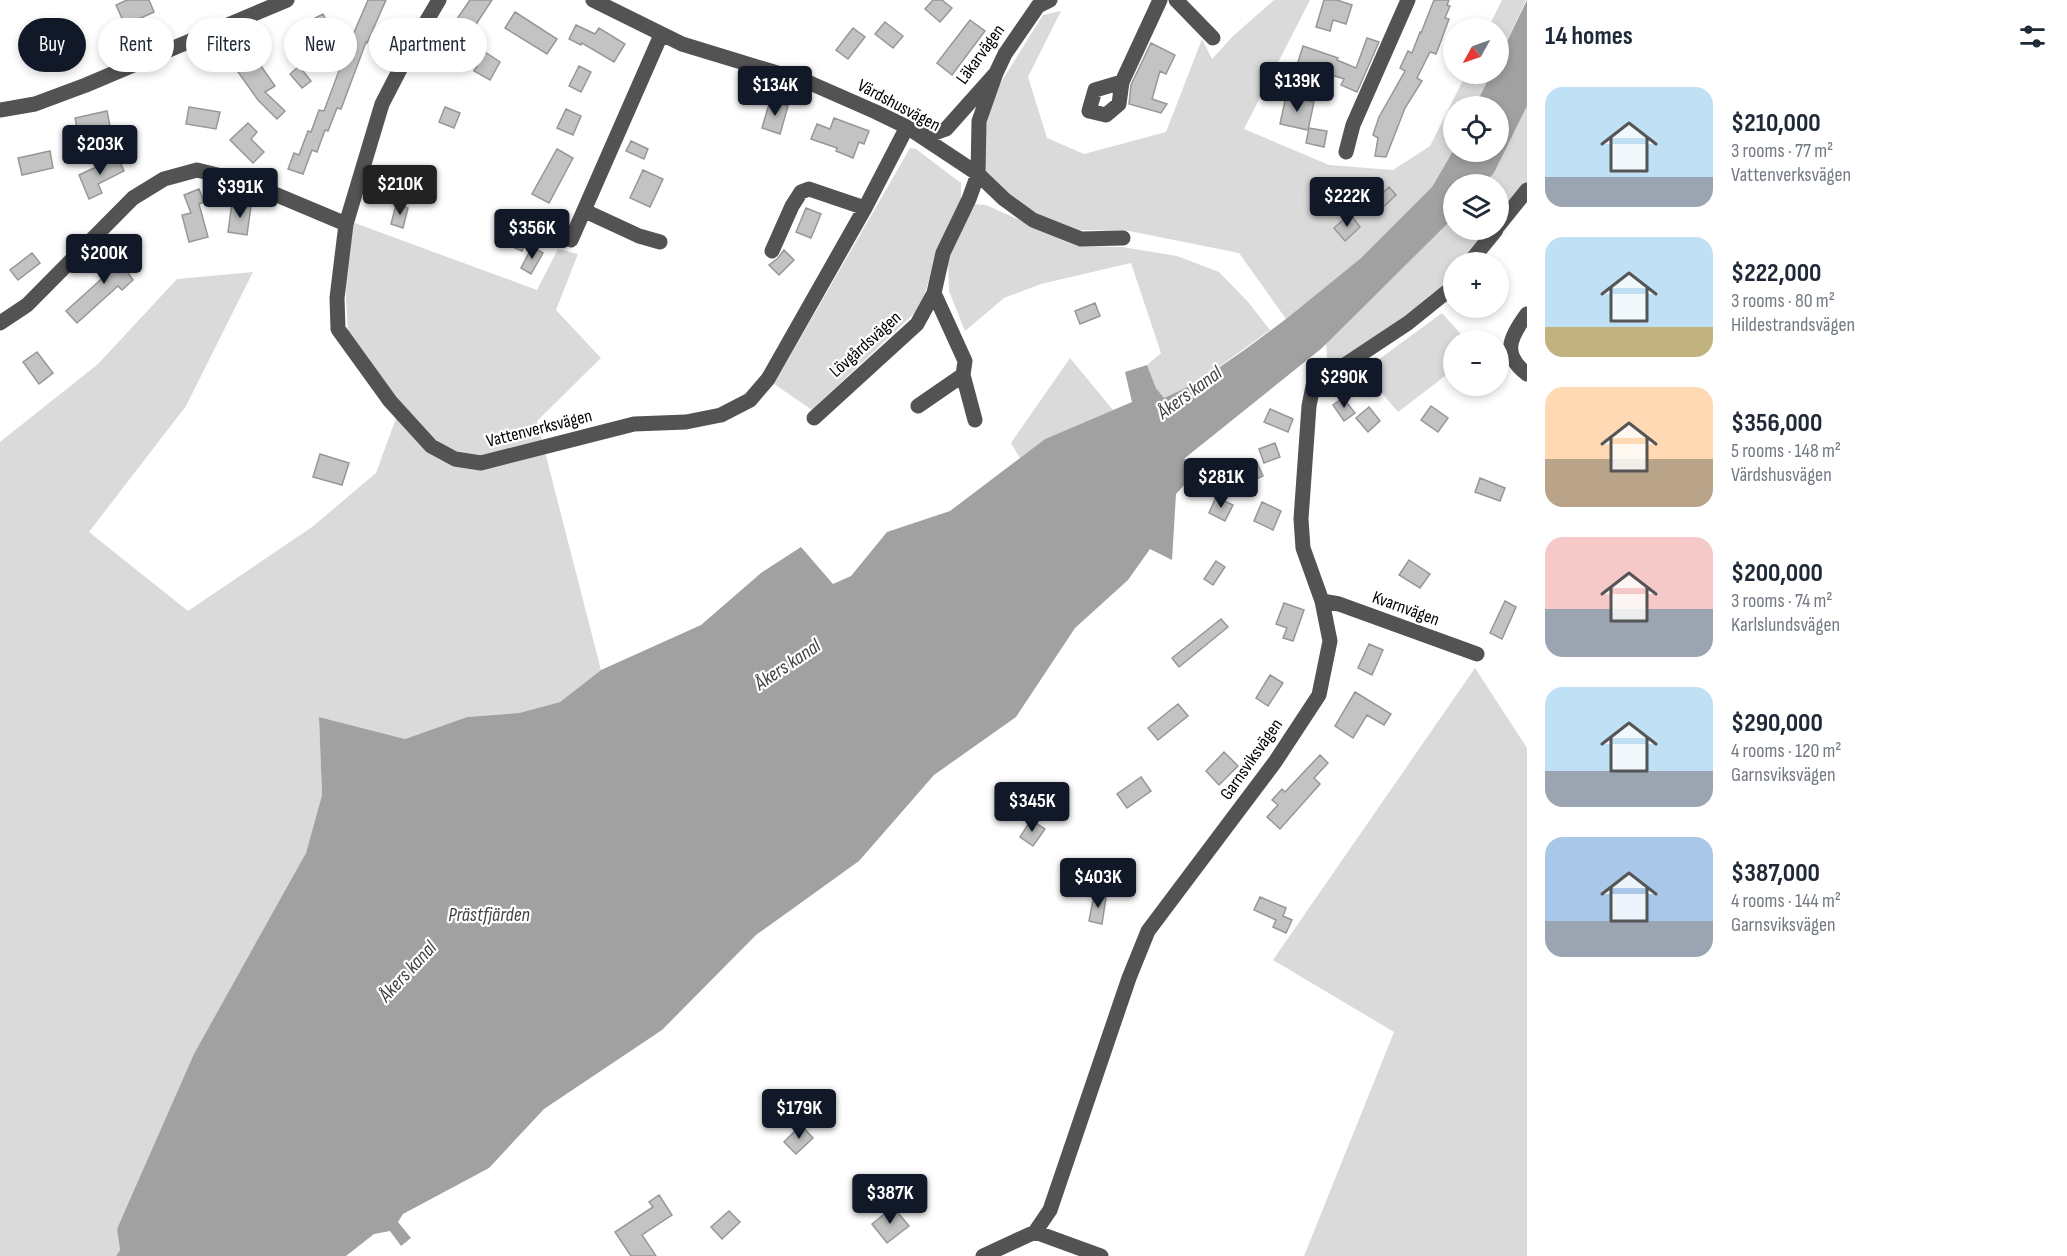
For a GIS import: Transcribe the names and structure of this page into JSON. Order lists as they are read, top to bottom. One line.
{"streets":{"street":["Läkarvägen","Värdshusvägen","Lövgårdsvägen","Vattenverksvägen","Kvarnvägen","Garnsviksvägen"]},"crossings":[["Läkarvägen","Värdshusvägen"],["Läkarvägen","Vattenverksvägen"],["Värdshusvägen","Lövgårdsvägen"],["Värdshusvägen","Vattenverksvägen"],["Kvarnvägen","Garnsviksvägen"]],"water":["Åkers kanal","Prästfjärden"],"north":"bottom left","page":{"heading":"14 homes","map_buttons":["+","−"],"chip":["Buy","Rent","Filters","New","Apartment"],"price":["$139K","$134K","$203K","$210K","$391K","$222K","$356K","$200K","$290K","$281K","$345K","$403K","$179K","$387K"],"list":[{"name":"$210,000","note":"3 rooms · 77 m² · Vattenverksvägen"},{"name":"$222,000","note":"3 rooms · 80 m² · Hildestrandsvägen"},{"name":"$356,000","note":"5 rooms · 148 m² · Värdshusvägen"},{"name":"$200,000","note":"3 rooms · 74 m² · Karlslundsvägen"},{"name":"$290,000","note":"4 rooms · 120 m² · Garnsviksvägen"},{"name":"$387,000","note":"4 rooms · 144 m² · Garnsviksvägen"}]}}
